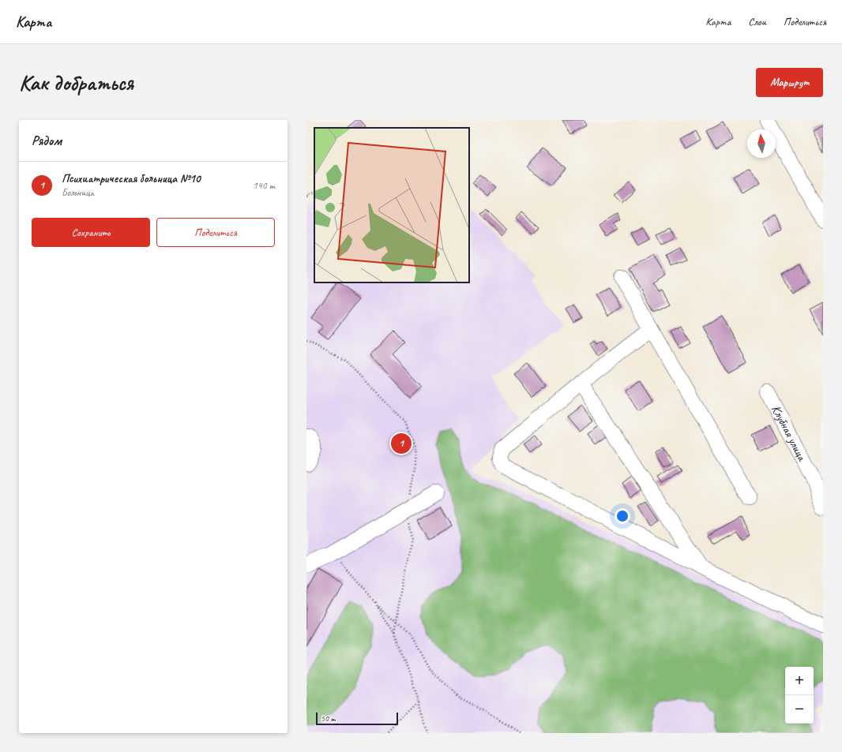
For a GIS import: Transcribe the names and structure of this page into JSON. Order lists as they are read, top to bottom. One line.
{"streets":{"street":["Клубная улица"]},"scale_bar":"50 m","north":"top","page":{"header":"Карта","nav":["Карта","Слои","Поделиться"],"buttons":["Маршрут",["Сохранить","Поделиться"]],"title":"Как добраться","heading":"Рядом","list":[{"mark":"1","name":"Психиатрическая больница №10","note":"Больница","value":"140 m"}],"pins":"1","map_buttons":["+","−"],"scale":"50 m"}}
